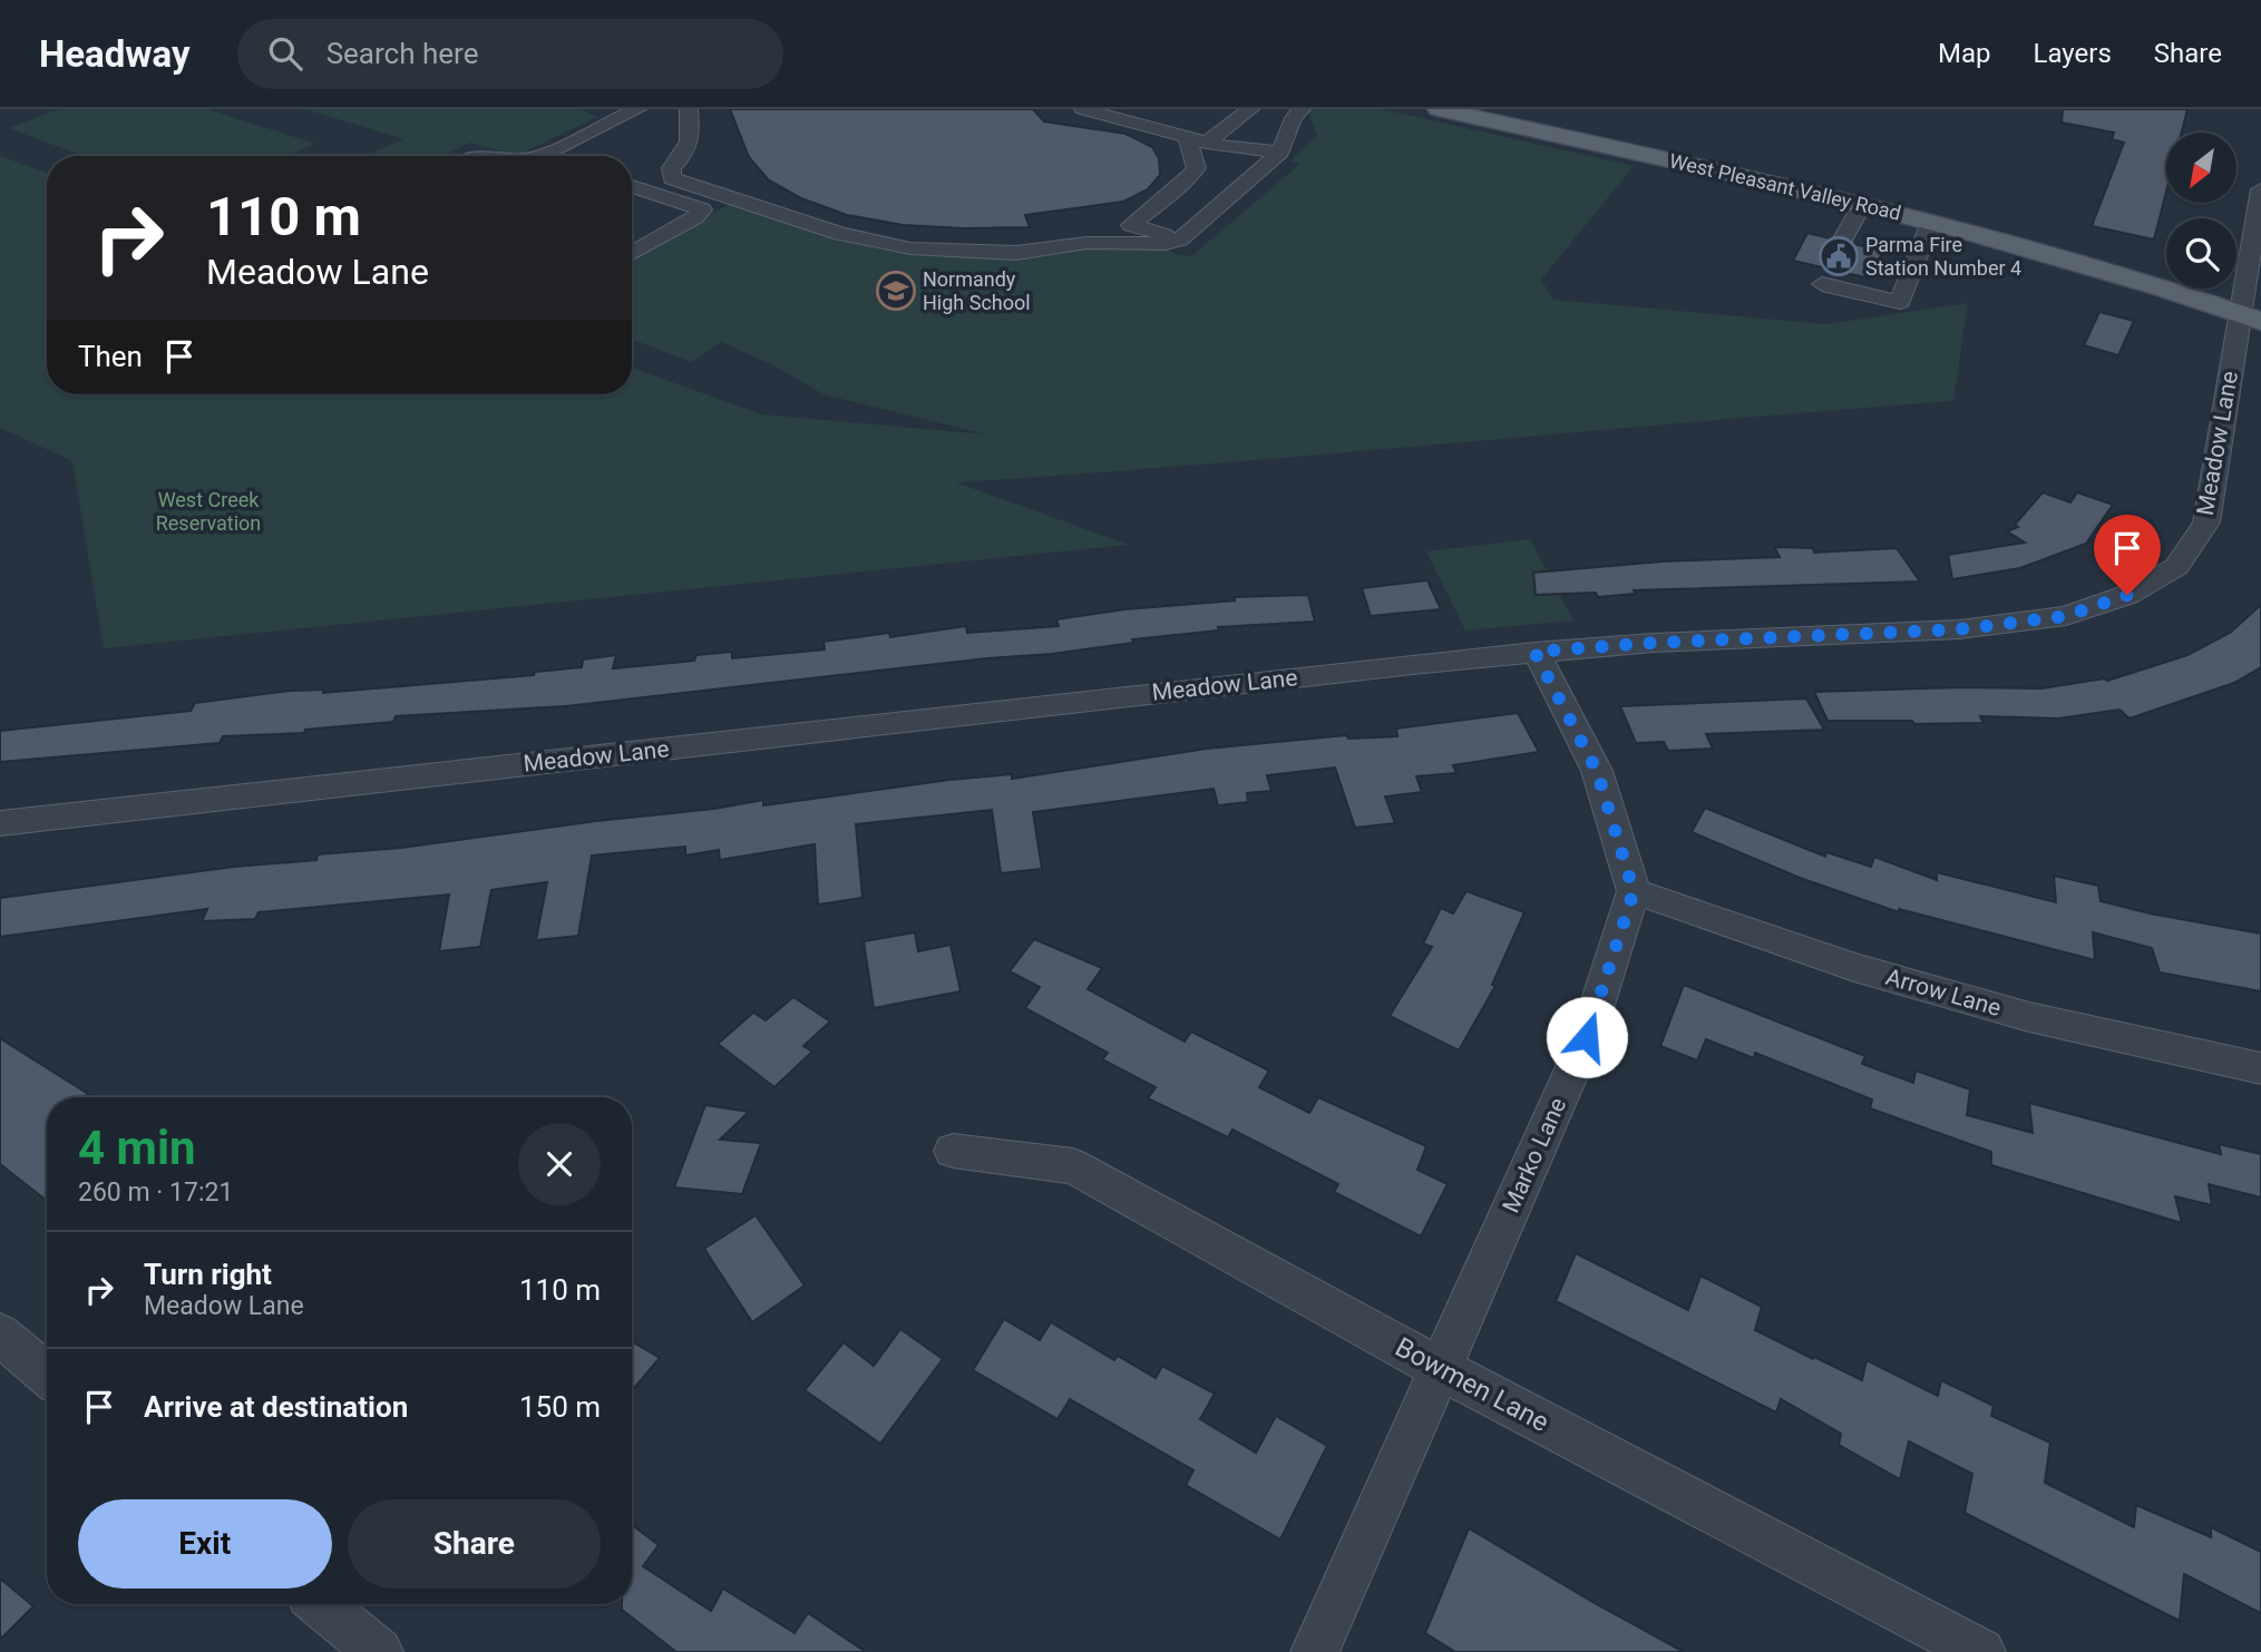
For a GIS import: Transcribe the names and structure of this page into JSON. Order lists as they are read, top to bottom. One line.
{"streets":{"main road":["West Pleasant Valley Road"],"street":["Meadow Lane","Arrow Lane","Marko Lane","Bowmen Lane"]},"crossings":[["West Pleasant Valley Road","Meadow Lane"],["Arrow Lane","Marko Lane"],["Marko Lane","Bowmen Lane"]],"parks":["West Creek Reservation"],"places":{"public building":["Parma Fire Station Number 4"],"school or university":["Normandy High School"]},"north":"bottom left","page":{"header":"Headway","search":"Search here","nav":["Map","Layers","Share"],"turn":["110 m","Meadow Lane"],"then":"Then","heading":["4 min","260 m · 17:21"],"list":[{"name":"Turn right","note":"Meadow Lane","value":"110 m"},{"name":"Arrive at destination","value":"150 m"}],"buttons":["Exit","Share"]}}
